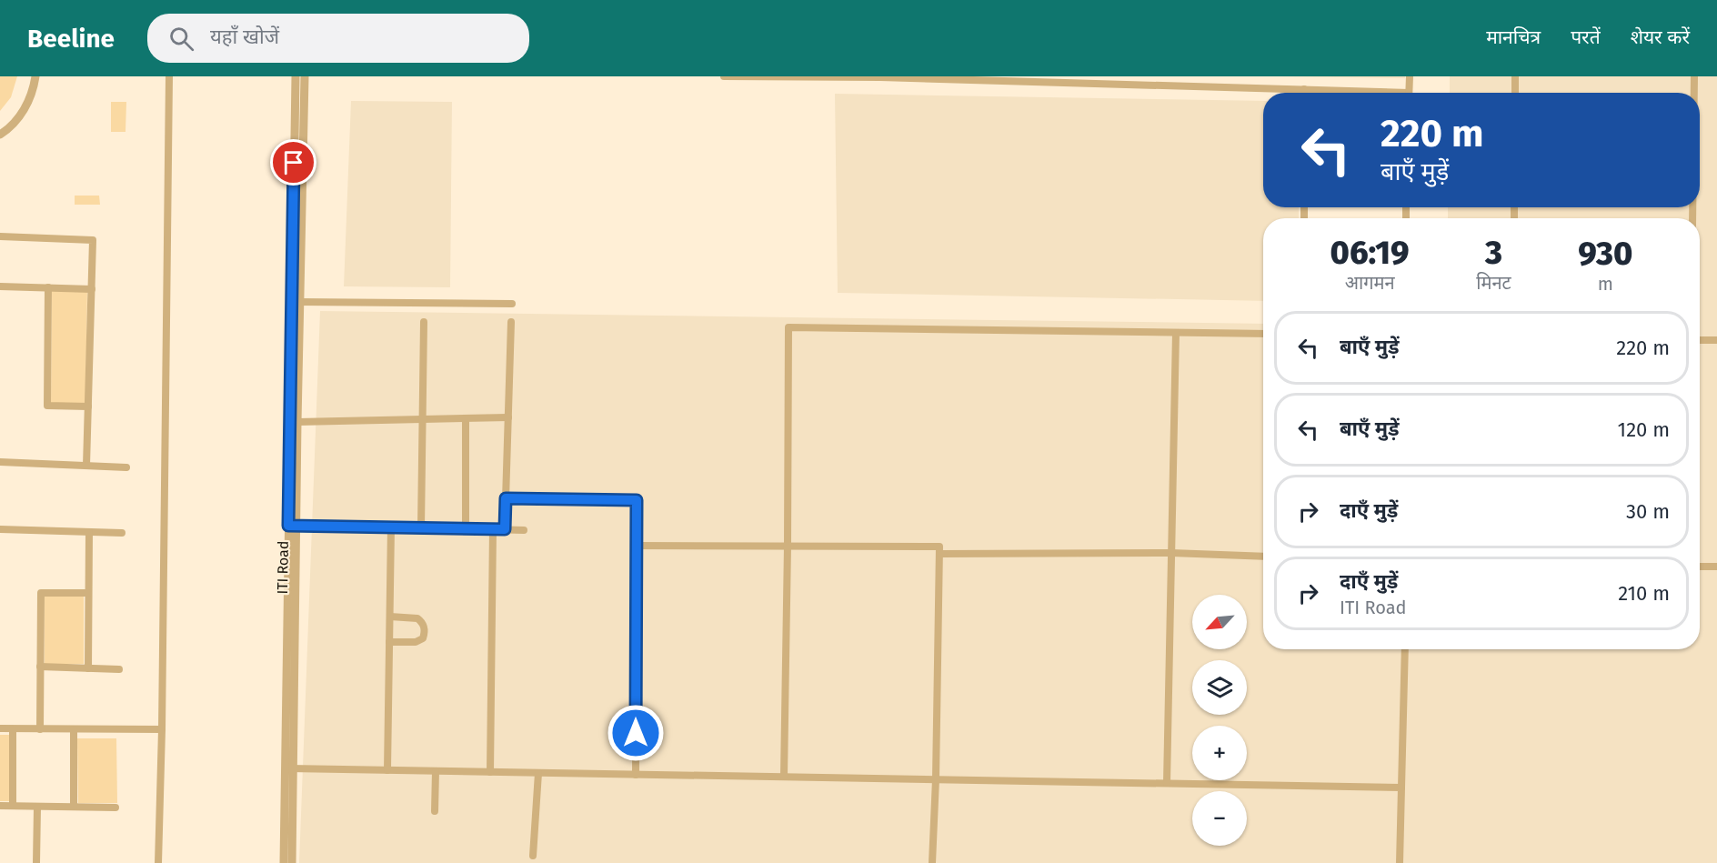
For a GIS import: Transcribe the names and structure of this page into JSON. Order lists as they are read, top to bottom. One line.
{"streets":{"street":["ITI Road"]},"north":"bottom left","page":{"header":"Beeline","search":"यहाँ खोजें","nav":["मानचित्र","परतें","शेयर करें"],"turn":["220 m","बाएँ मुड़ें"],"eta":["06:19","आगमन","3","मिनट","930","m"],"list":[{"name":"बाएँ मुड़ें","value":"220 m"},{"name":"बाएँ मुड़ें","value":"120 m"},{"name":"दाएँ मुड़ें","value":"30 m"},{"name":"दाएँ मुड़ें","note":"ITI Road","value":"210 m"}],"map_buttons":["+","−"]}}
